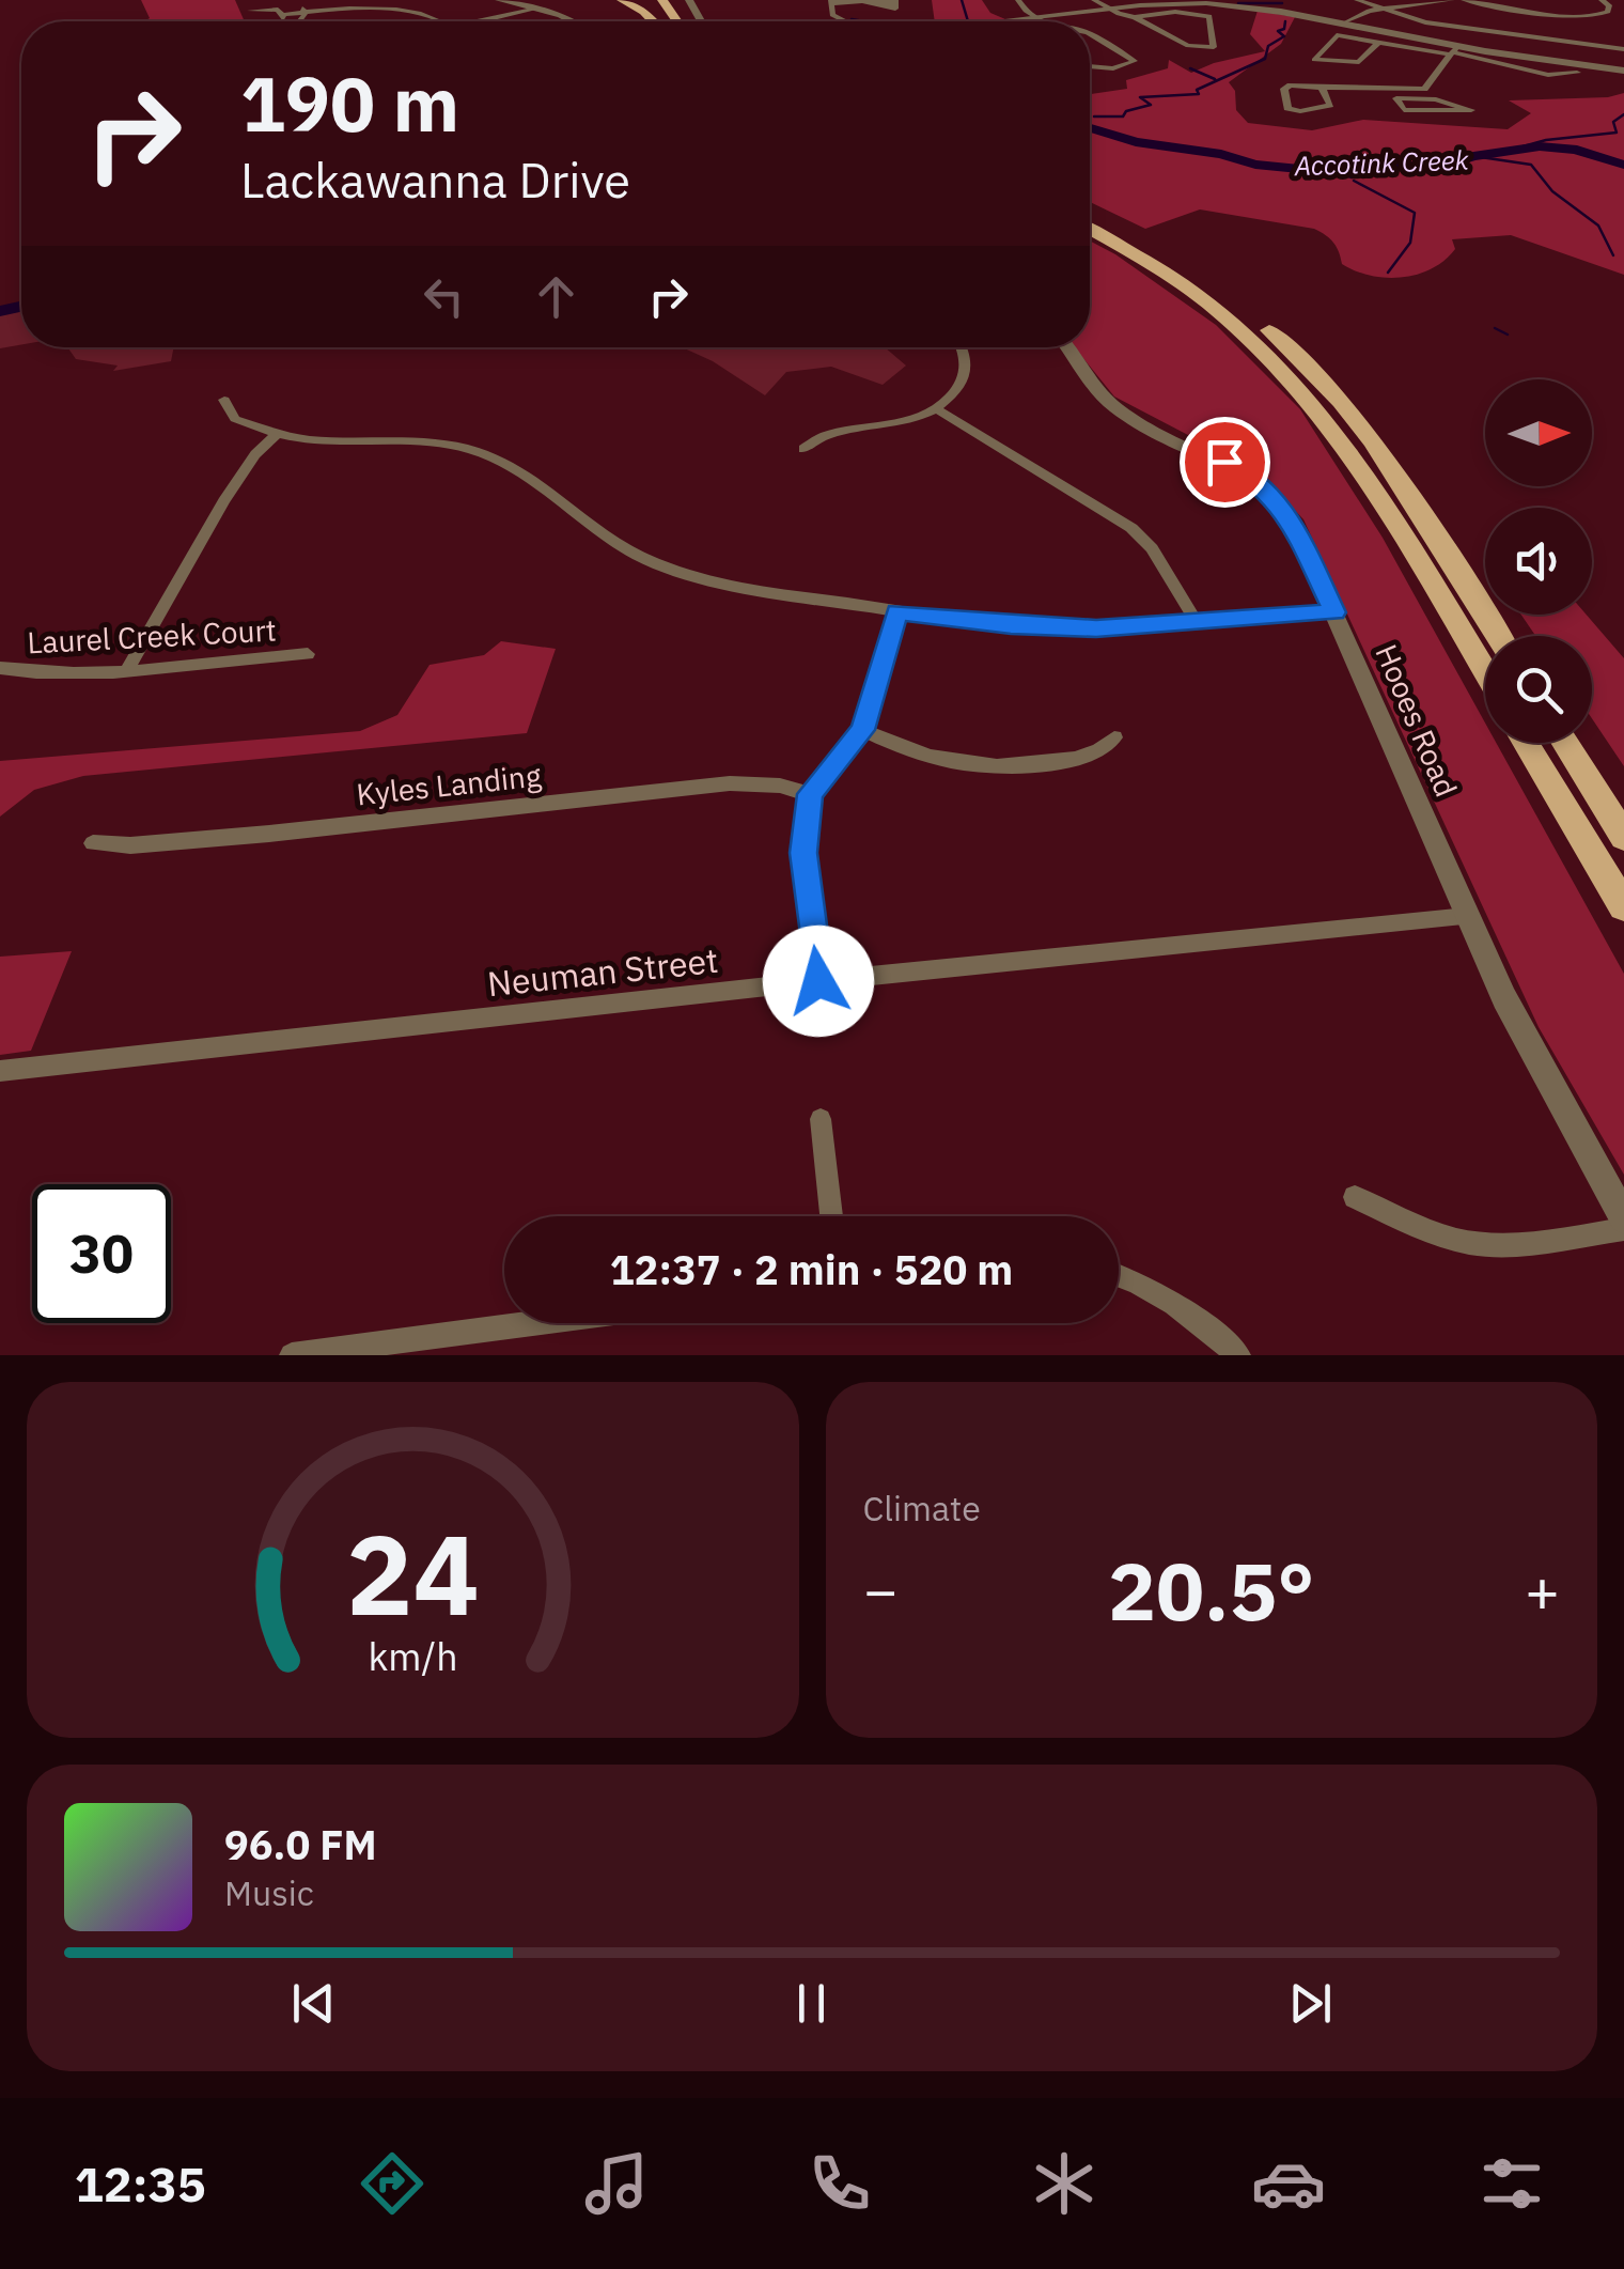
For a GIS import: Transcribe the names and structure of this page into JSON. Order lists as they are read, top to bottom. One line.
{"streets":{"street":["Laurel Creek Court","Hooes Road","Kyles Landing","Neuman Street"]},"crossings":[["Hooes Road","Neuman Street"]],"water":["Accotink Creek"],"north":"right","page":{"turn":["190 m","Lackawanna Drive"],"limit":"30","trip":"12:37 · 2 min · 520 m","tile":"Climate","heat":["−","20.5°","+"],"song":["96.0 FM","Music"],"tabs":"12:35","gauge":["24","km/h"]}}
